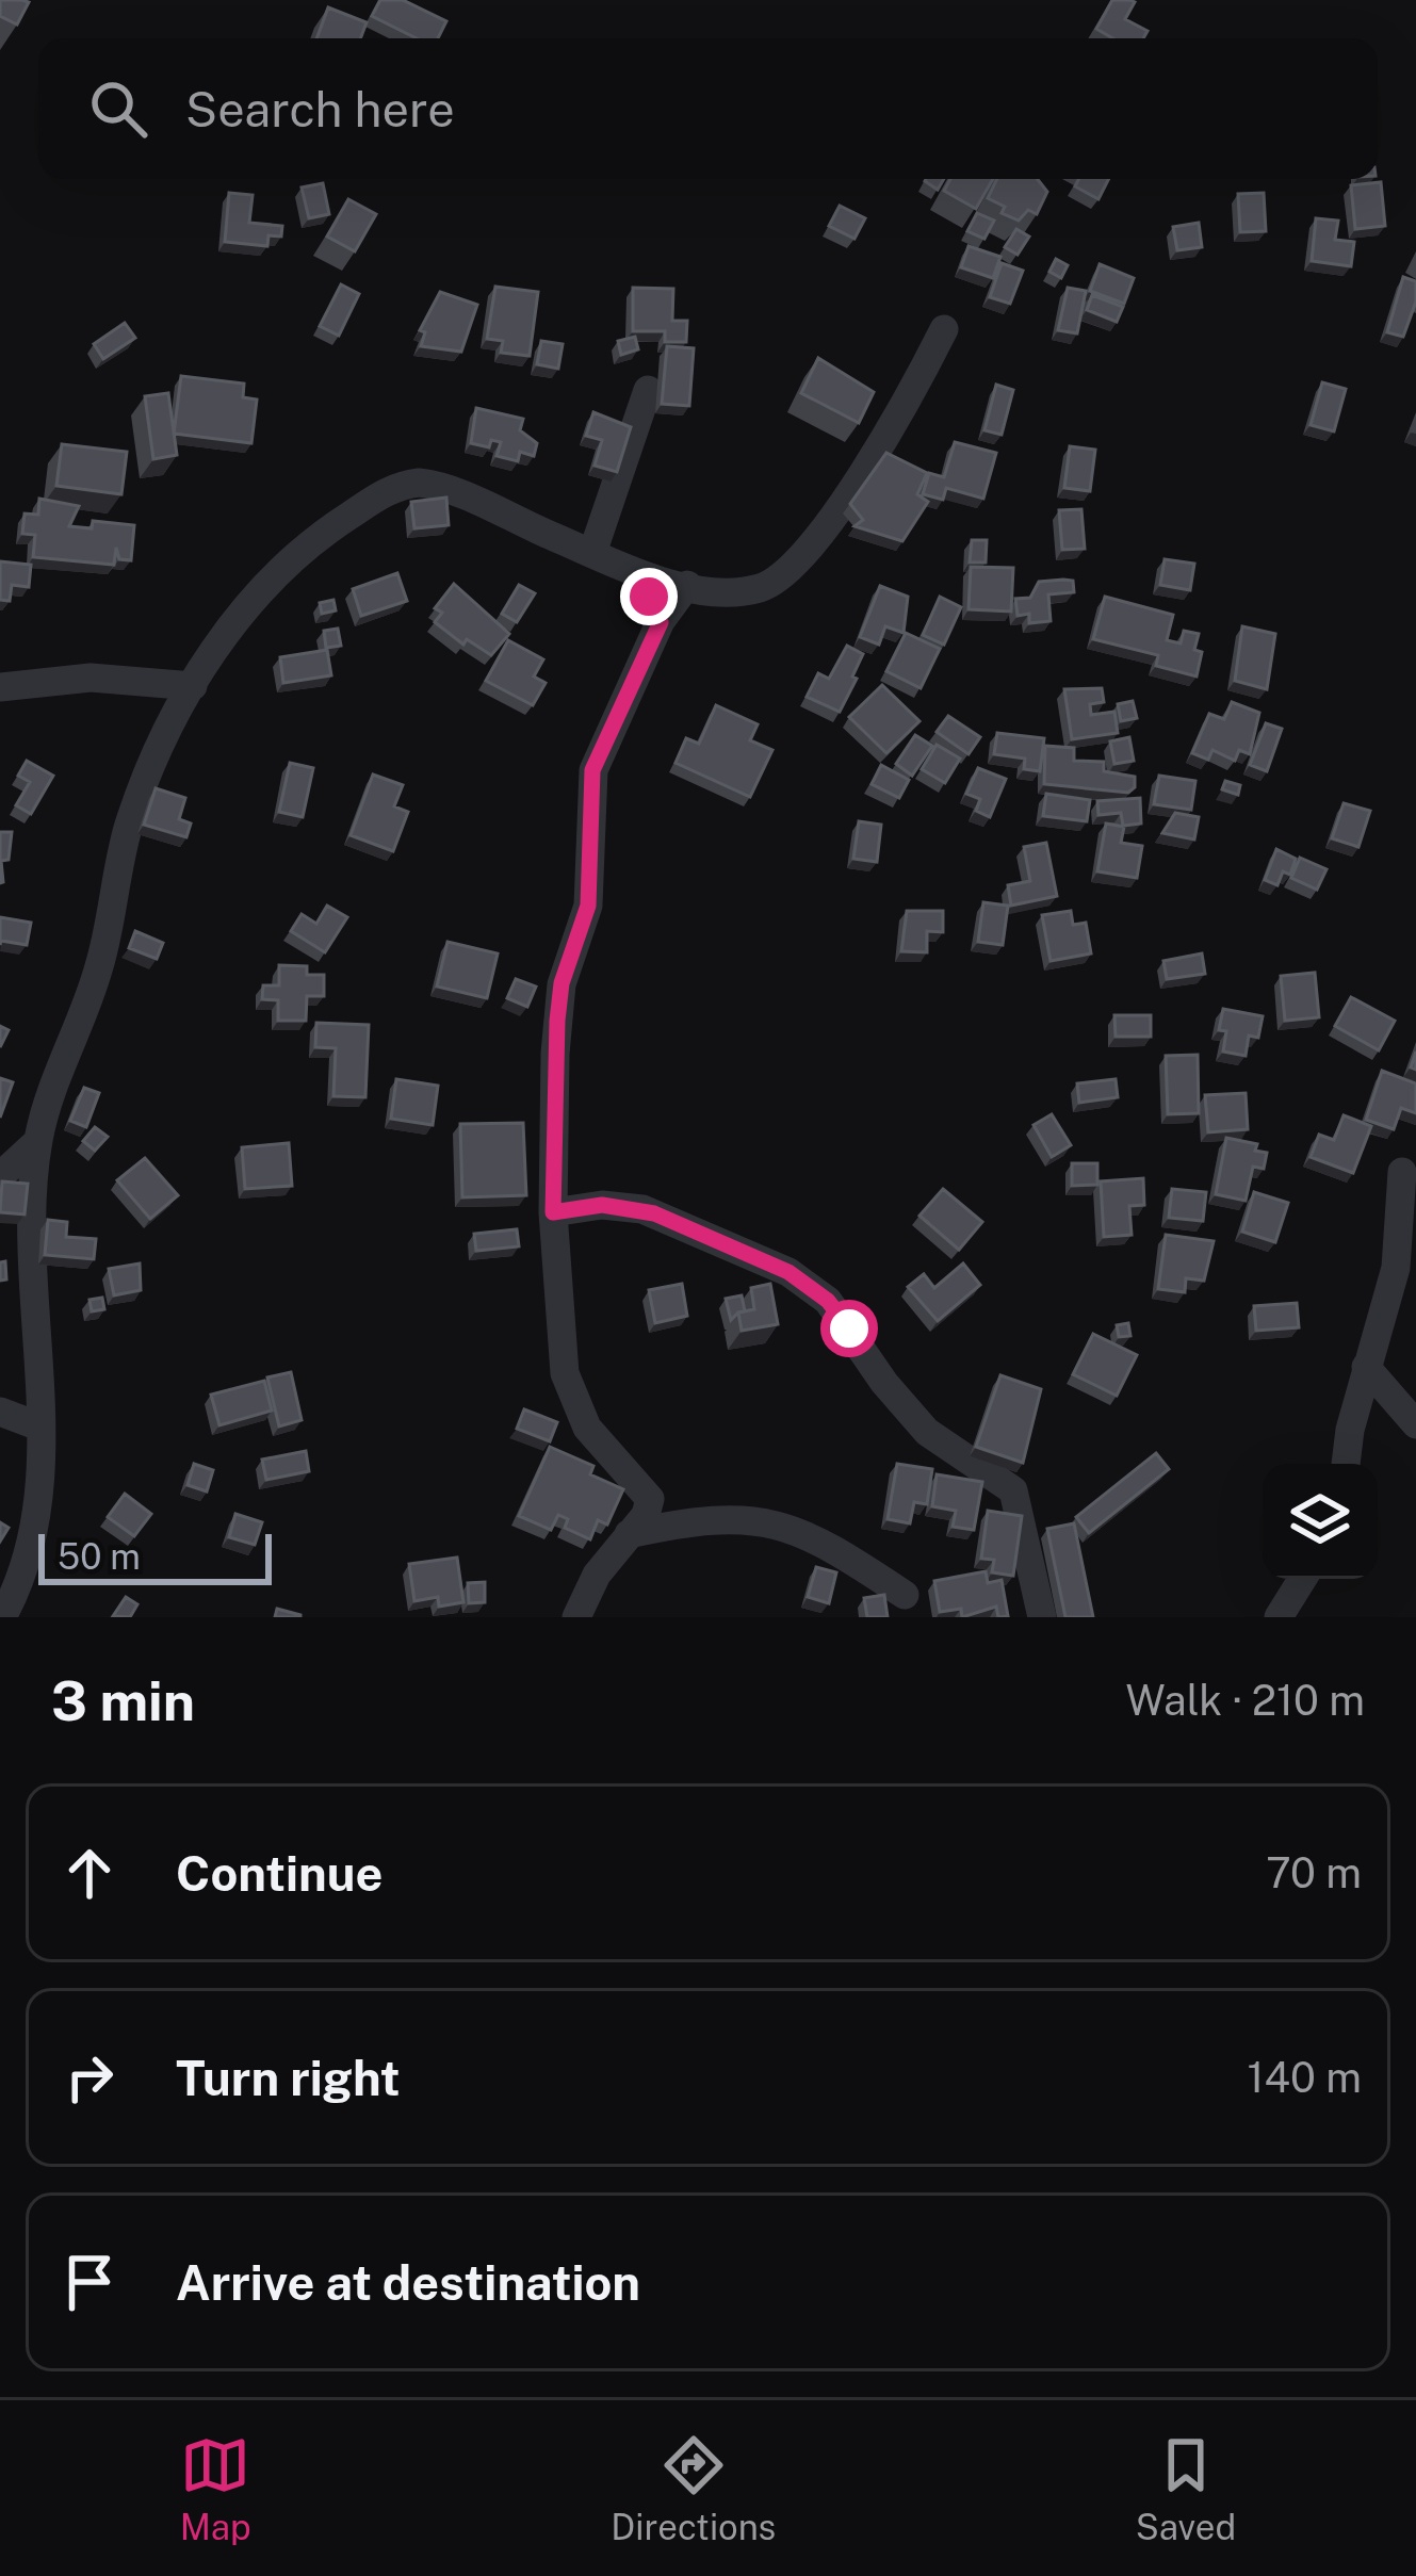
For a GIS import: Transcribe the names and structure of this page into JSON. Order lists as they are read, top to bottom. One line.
{"scale_bar":"50 m","page":{"search":"Search here","scale":"50 m","heading":["3 min","Walk · 210 m"],"list":[["Continue","70 m"],["Turn right","140 m"],"Arrive at destination"],"nav":["Map","Directions","Saved"]}}
